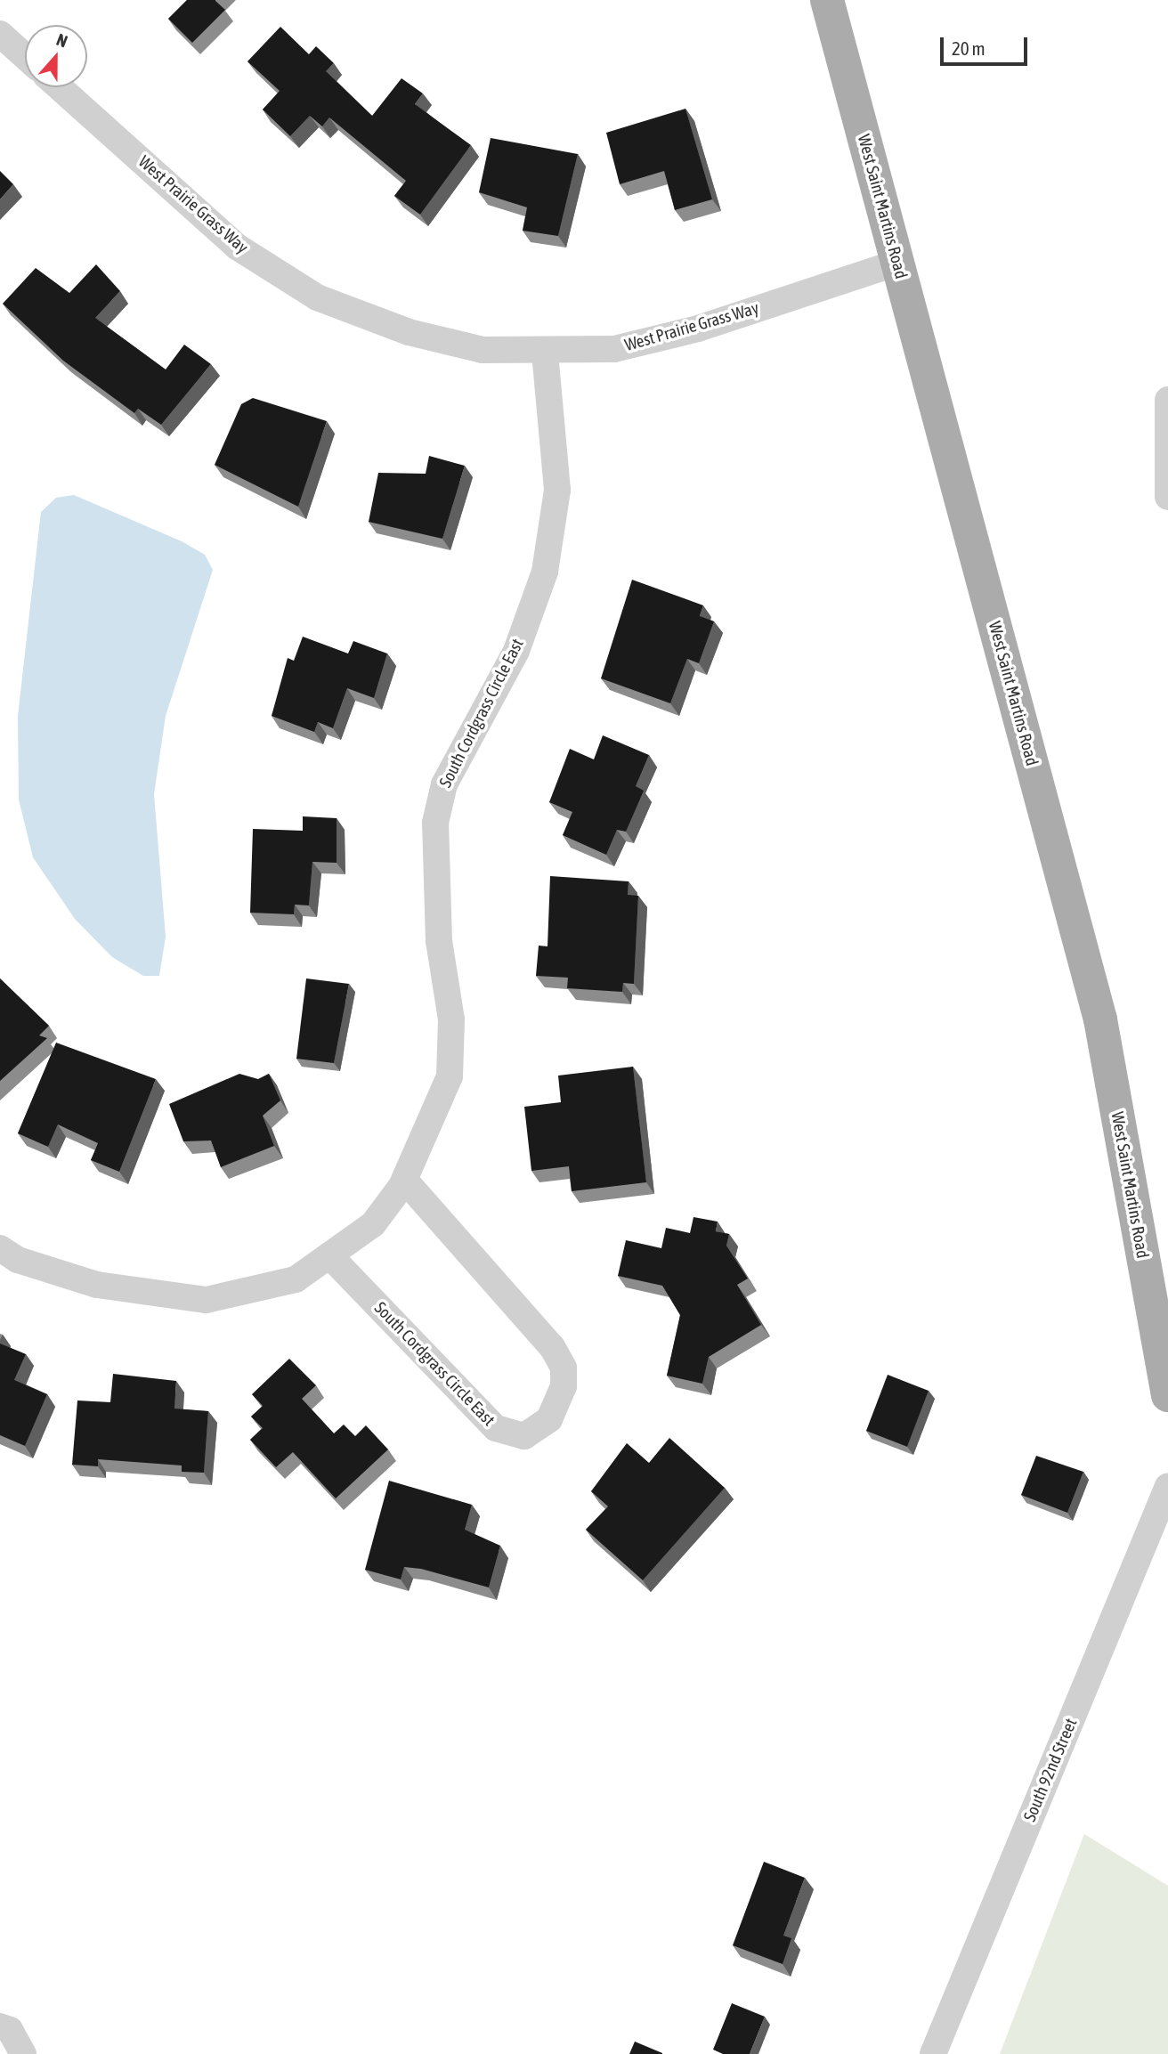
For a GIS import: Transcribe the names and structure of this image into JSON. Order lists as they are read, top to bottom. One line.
{"streets":{"main road":["West Saint Martins Road"],"street":["West Prairie Grass Way","South Cordgrass Circle East","South 92nd Street"]},"crossings":[["West Prairie Grass Way","West Saint Martins Road"],["West Prairie Grass Way","South Cordgrass Circle East"]],"scale_bar":"20 m","north":"top"}
